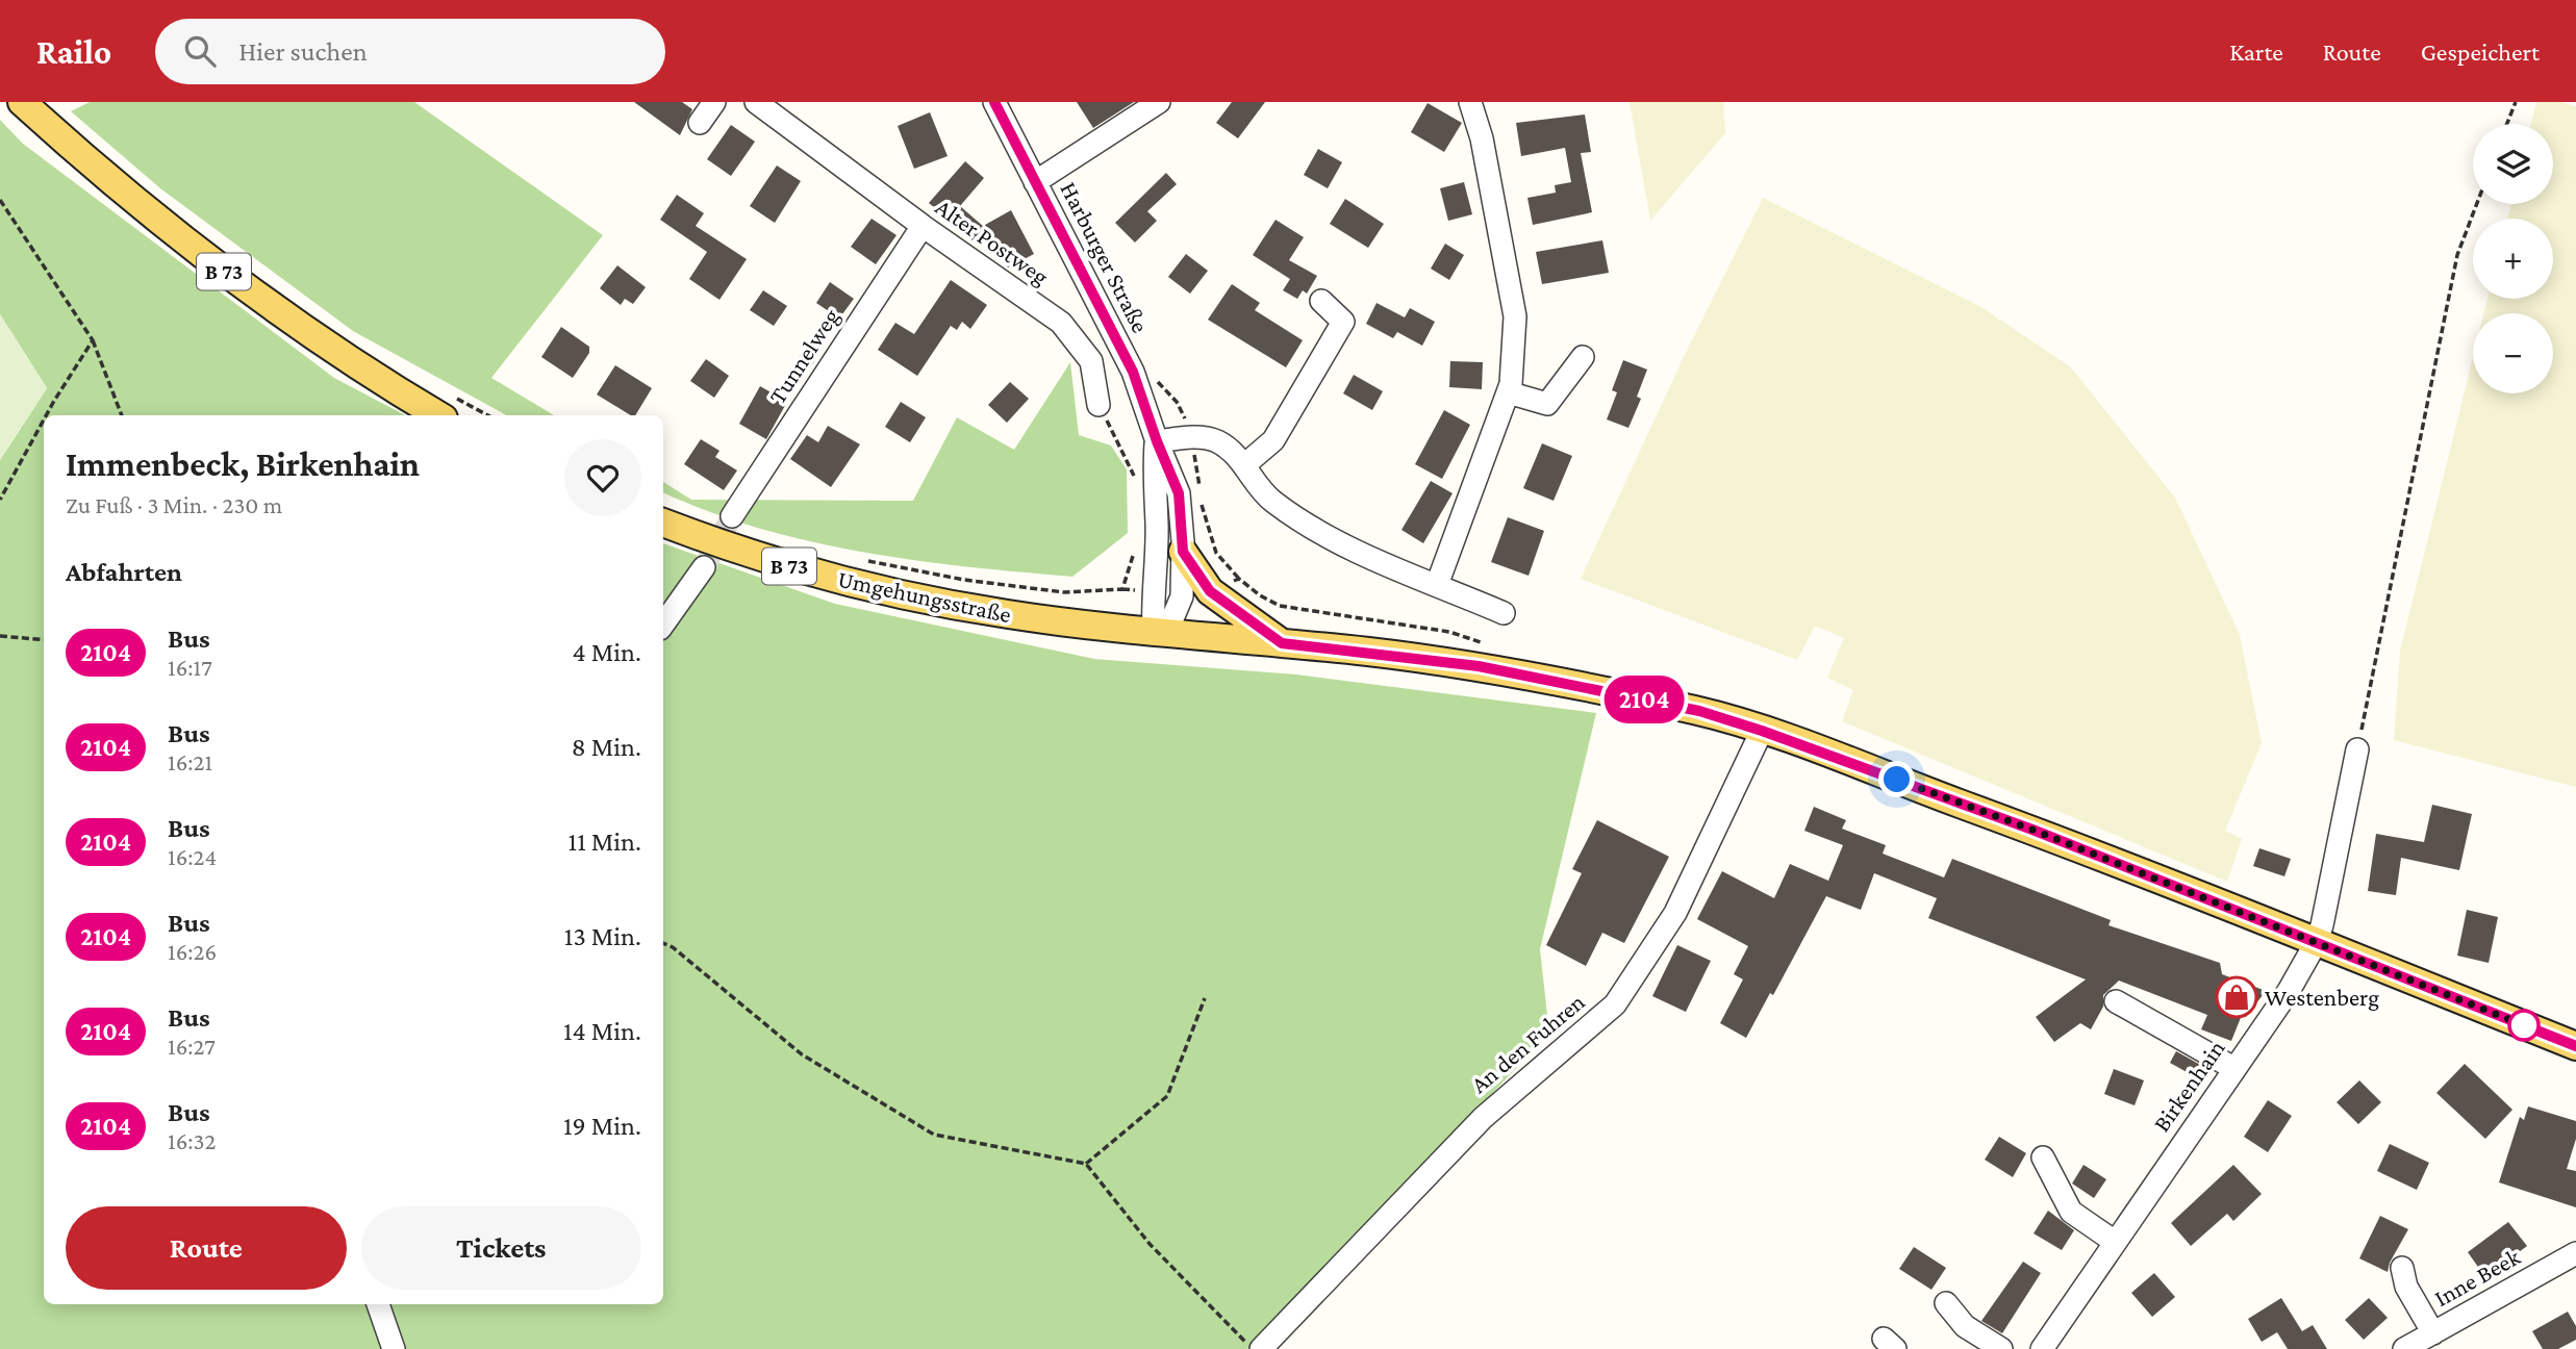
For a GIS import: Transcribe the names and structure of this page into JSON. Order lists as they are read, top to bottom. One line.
{"streets":{"main road":["B 73","Umgehungsstraße"],"street":["Alter Postweg","Harburger Straße","Tunnelweg","An den Fuhren","Birkenhain","Inne Beek"]},"crossings":[["Alter Postweg","Tunnelweg"],["Harburger Straße","B 73"],["Harburger Straße","Umgehungsstraße"],["B 73","Umgehungsstraße"],["B 73","An den Fuhren"],["B 73","Birkenhain"]],"places":{"shop":["Westenberg"]},"lines":["bus line 2104"],"page":{"header":"Railo","search":"Hier suchen","nav":["Karte","Route","Gespeichert"],"on_map":"2104","map_buttons":["+","−"],"heading":[["Immenbeck, Birkenhain","Zu Fuß · 3 Min. · 230 m"],"Abfahrten"],"list":[{"mark":"2104","name":"Bus","note":"16:17","value":"4 Min."},{"mark":"2104","name":"Bus","note":"16:21","value":"8 Min."},{"mark":"2104","name":"Bus","note":"16:24","value":"11 Min."},{"mark":"2104","name":"Bus","note":"16:26","value":"13 Min."},{"mark":"2104","name":"Bus","note":"16:27","value":"14 Min."},{"mark":"2104","name":"Bus","note":"16:32","value":"19 Min."}],"buttons":["Route","Tickets"]}}
